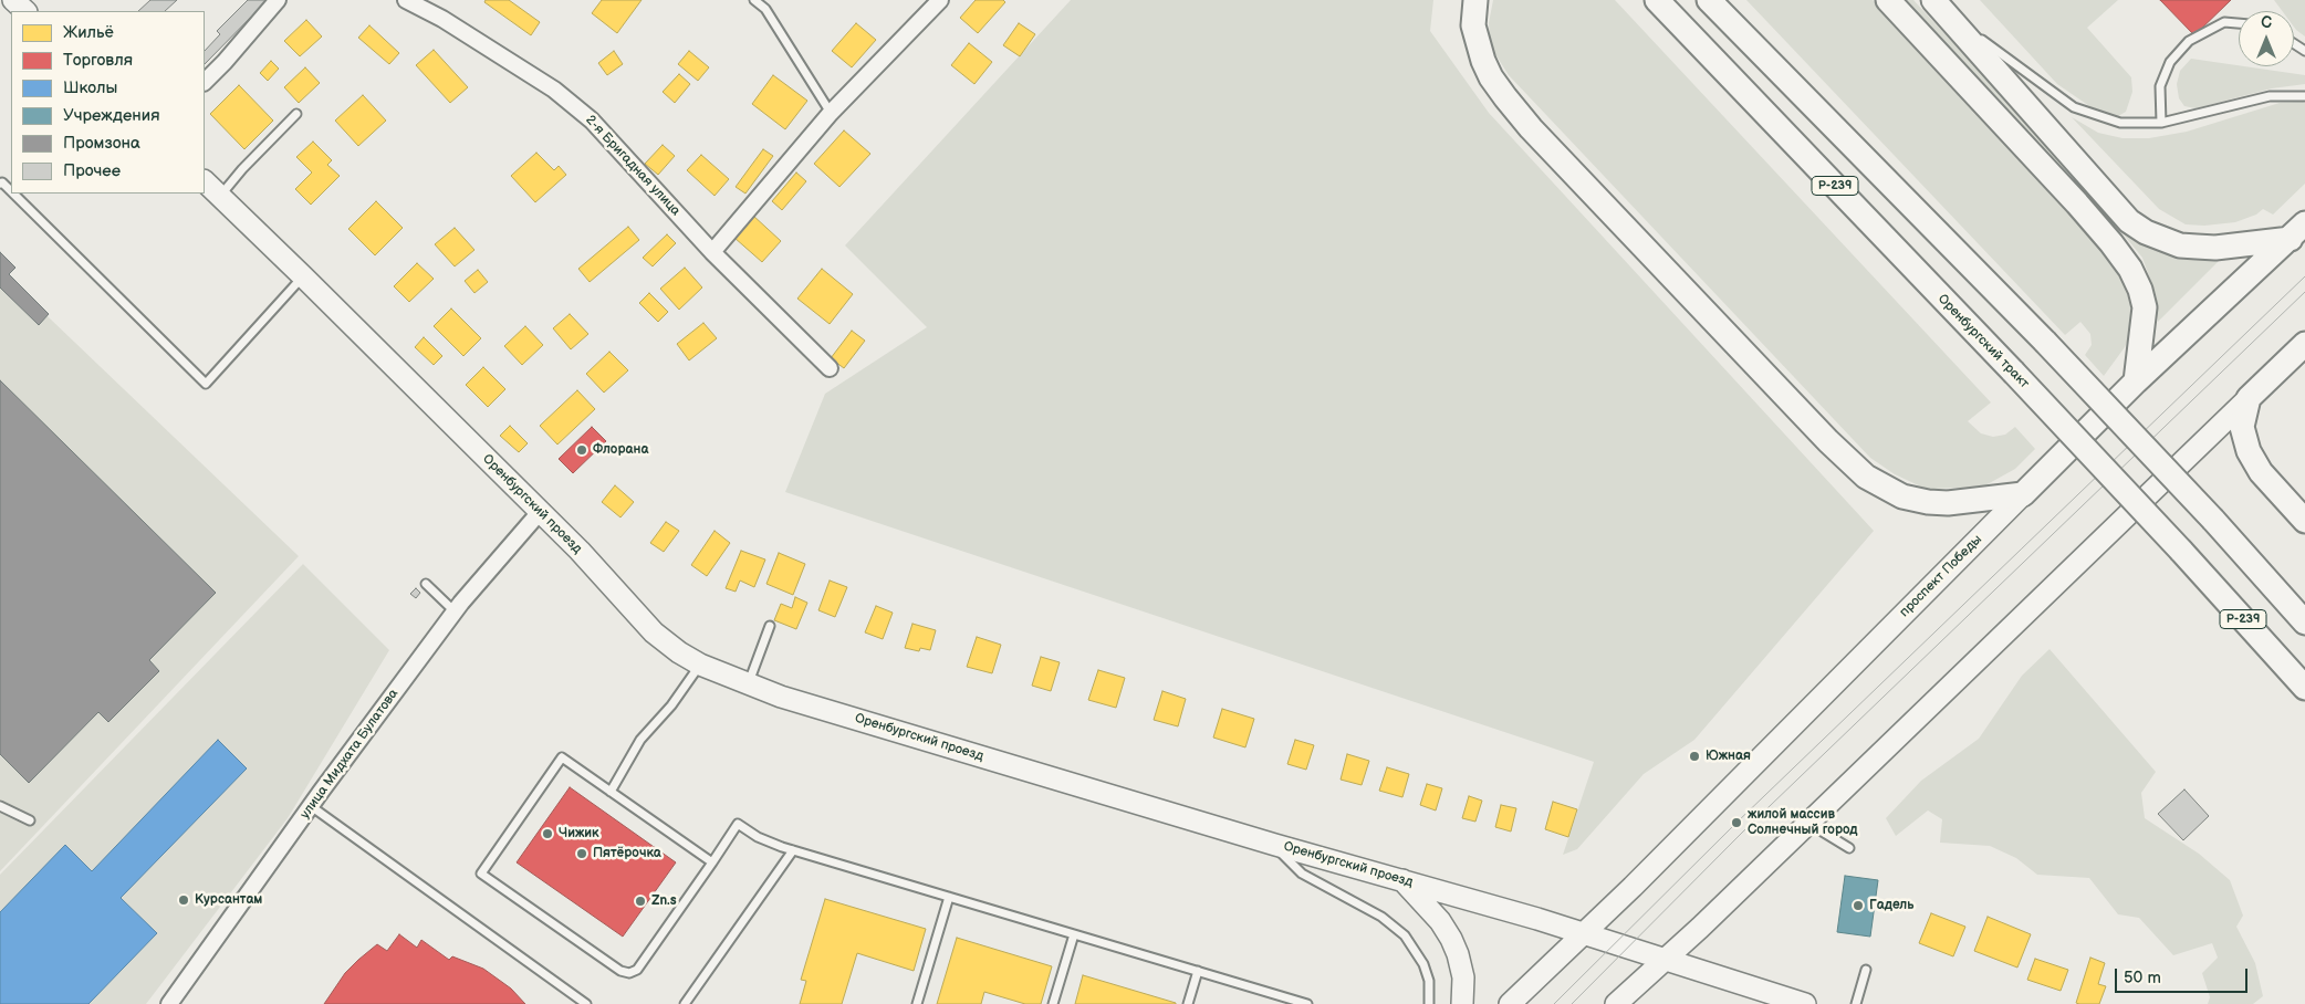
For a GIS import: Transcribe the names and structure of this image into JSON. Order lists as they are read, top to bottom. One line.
{"streets":{"main road":["Р-239","Оренбургский тракт","Оренбургский проезд","проспект Победы"],"street":["2-я Бригадная улица","улица Мидхата Булатова"]},"crossings":[["Оренбургский проезд","проспект Победы"],["Оренбургский проезд","улица Мидхата Булатова"]],"places":["Флорана","Южная","жилой массив Солнечный город","Чижик","Пятёрочка","Курсантам","Zn.s","Гадель"],"legend":["Жильё","Торговля","Школы","Учреждения","Промзона","Прочее"],"scale_bar":"50 m","north":"top"}
